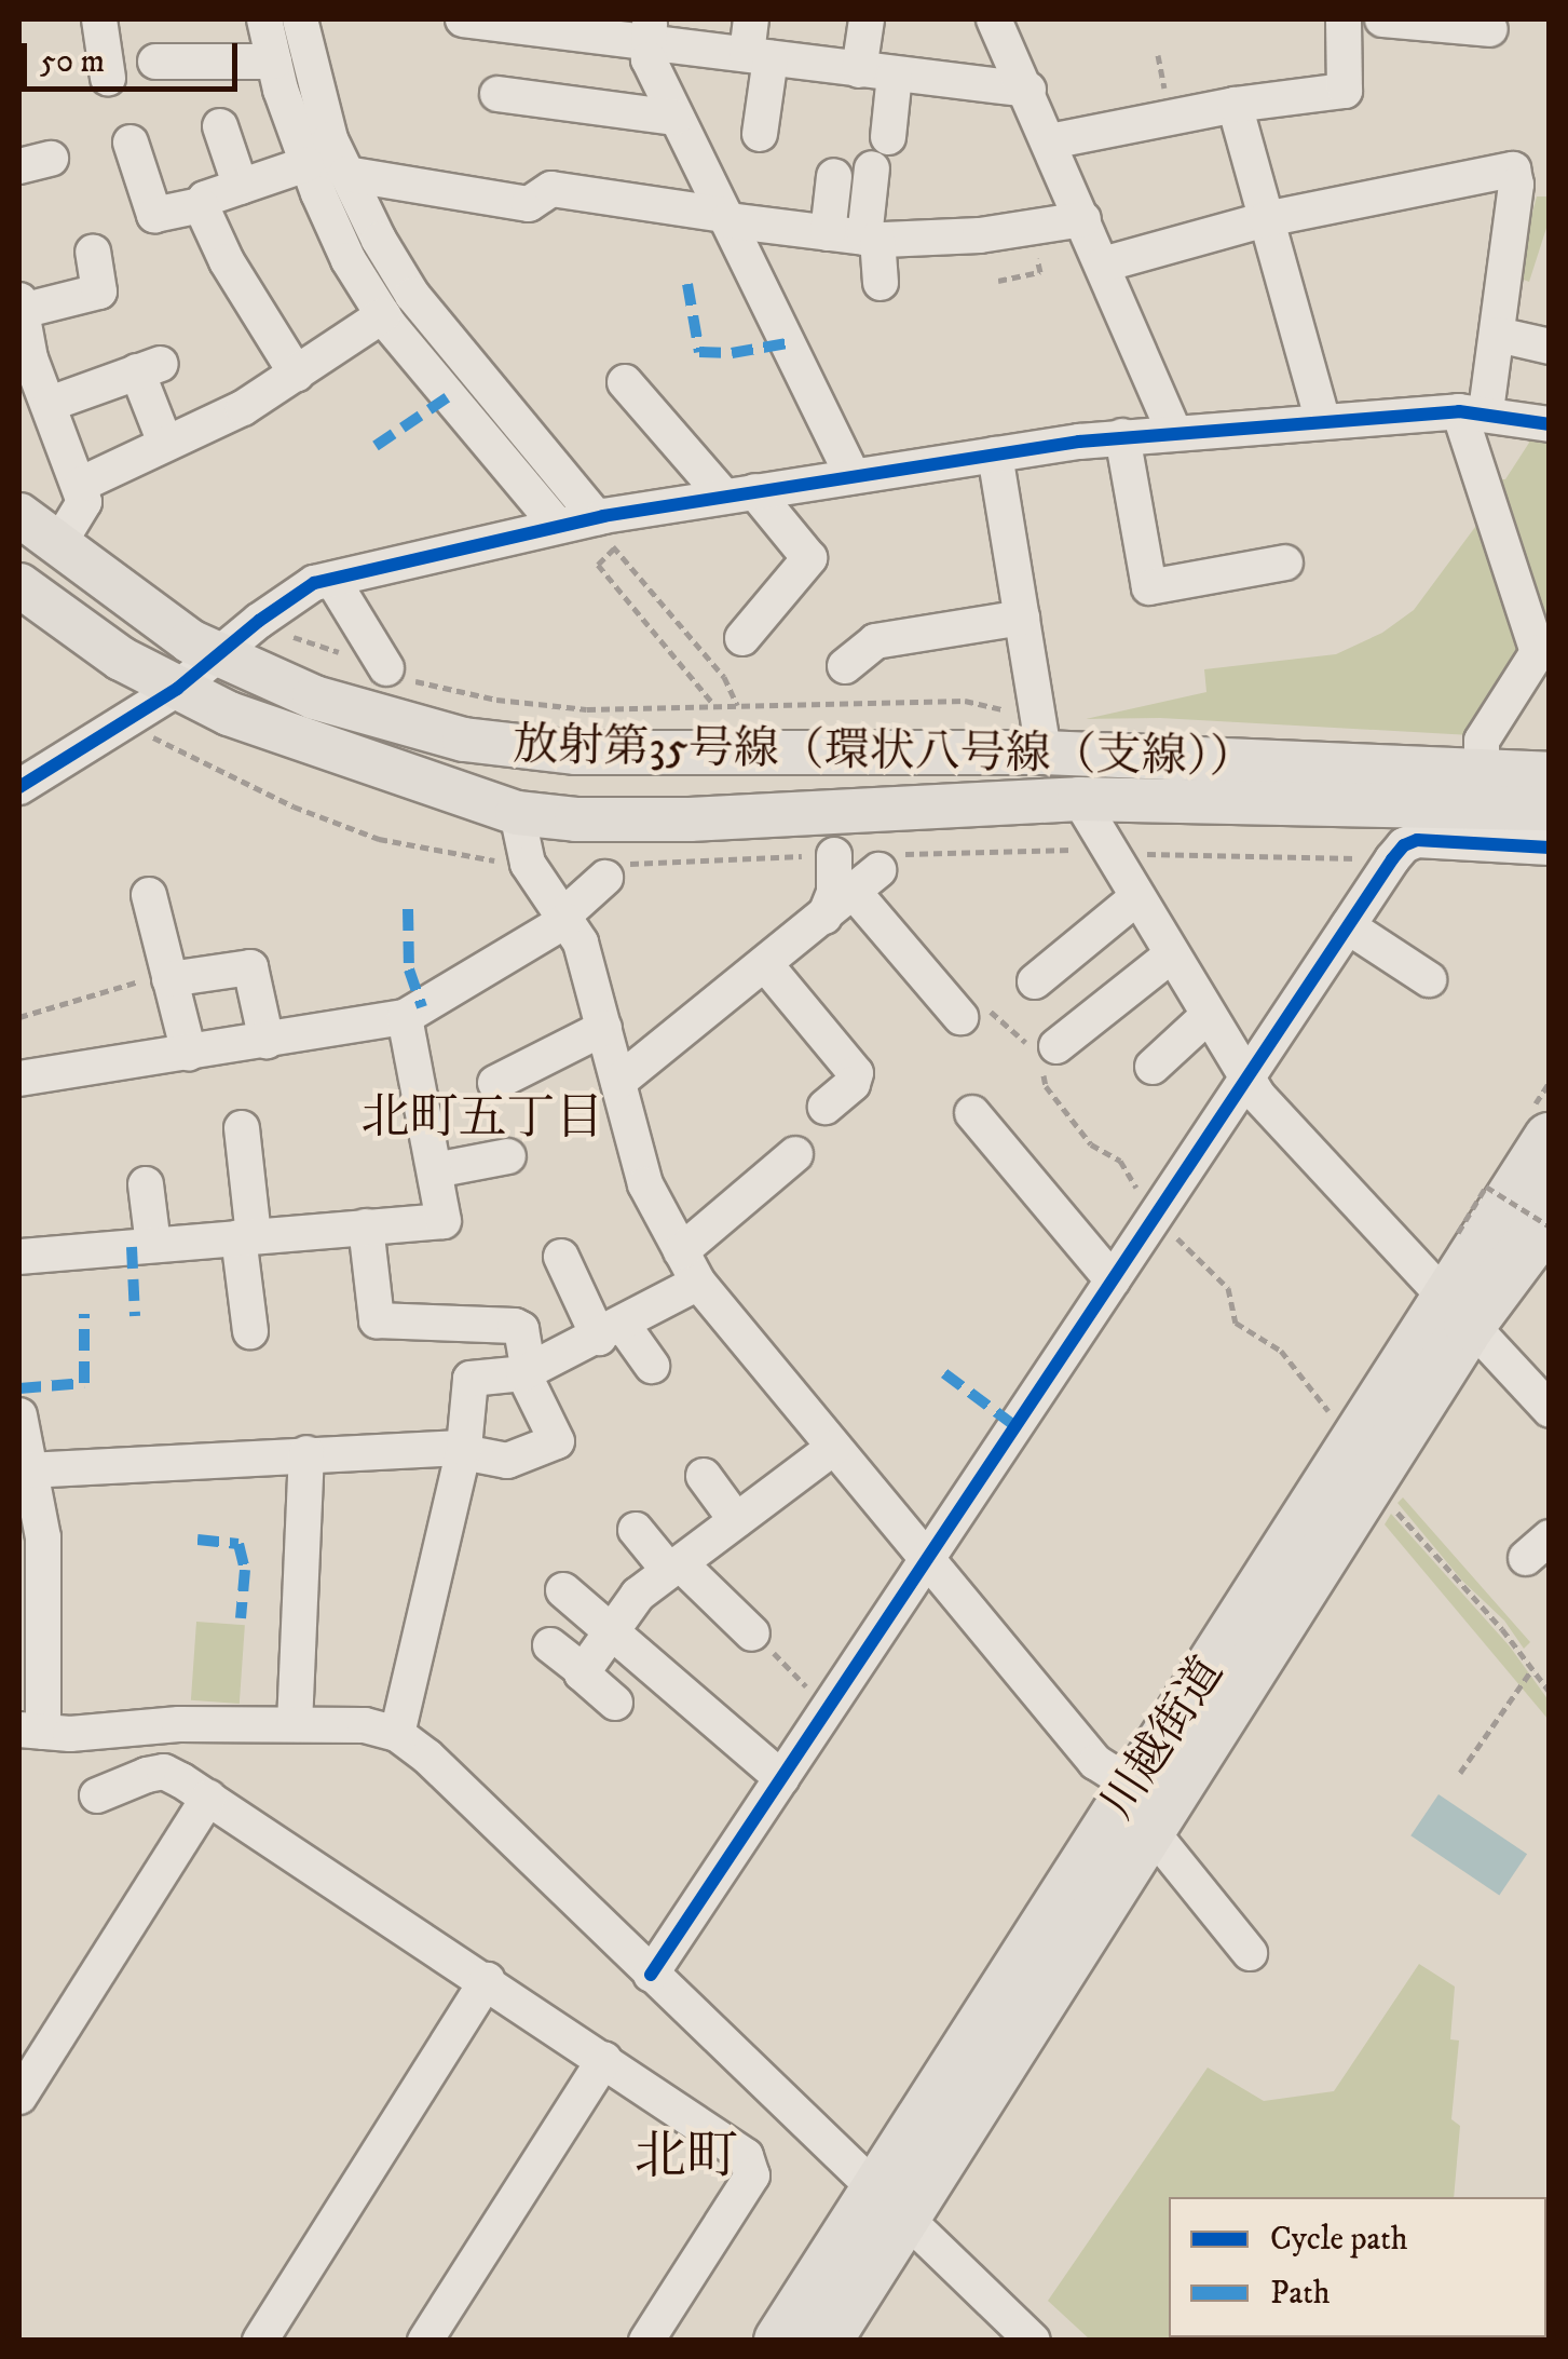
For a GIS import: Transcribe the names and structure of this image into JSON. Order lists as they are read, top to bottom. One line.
{"streets":{"highway":["川越街道"],"main road":["放射第35号線（環状八号線（支線））"]},"districts":["北町五丁目","北町"],"legend":["Cycle path","Path"],"scale_bar":"50 m"}
